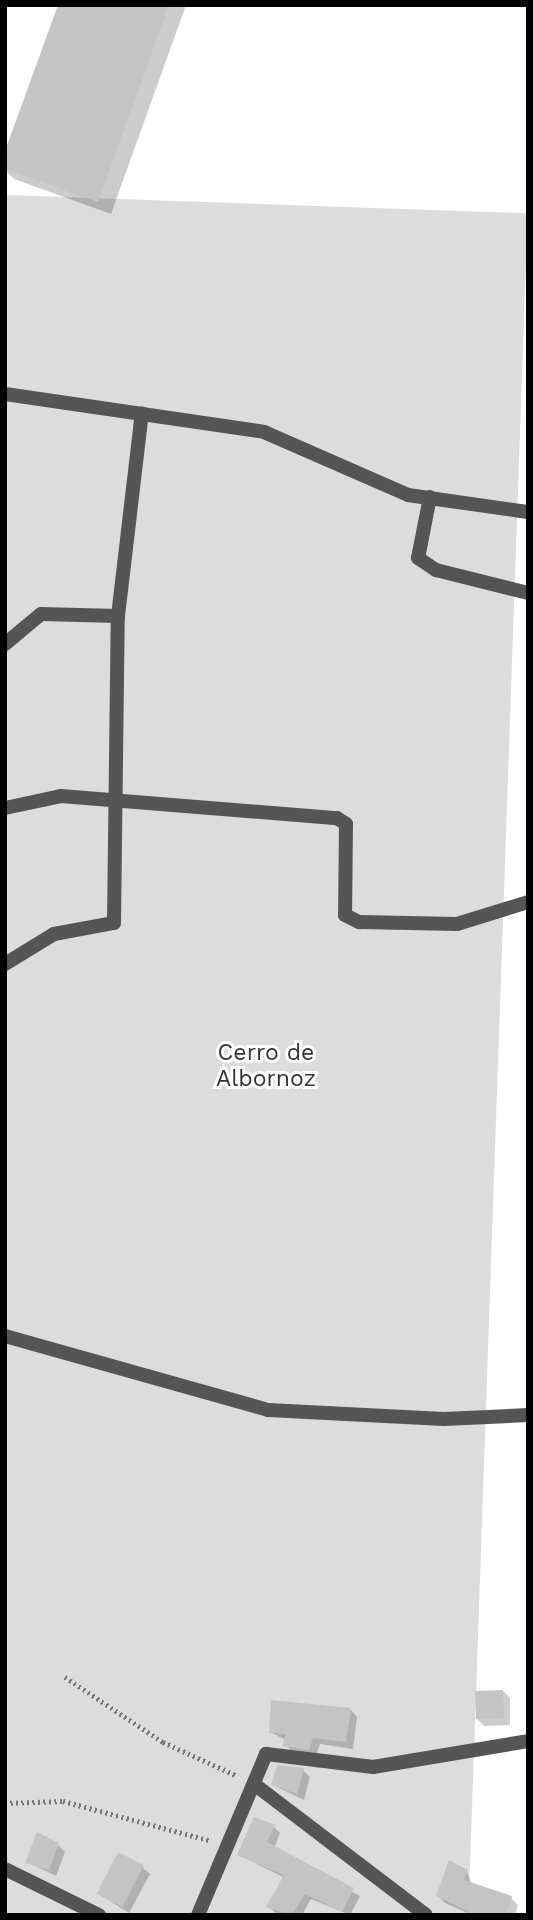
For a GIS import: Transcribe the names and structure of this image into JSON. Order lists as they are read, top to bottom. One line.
{"parks":["Cerro de Albornoz"]}
